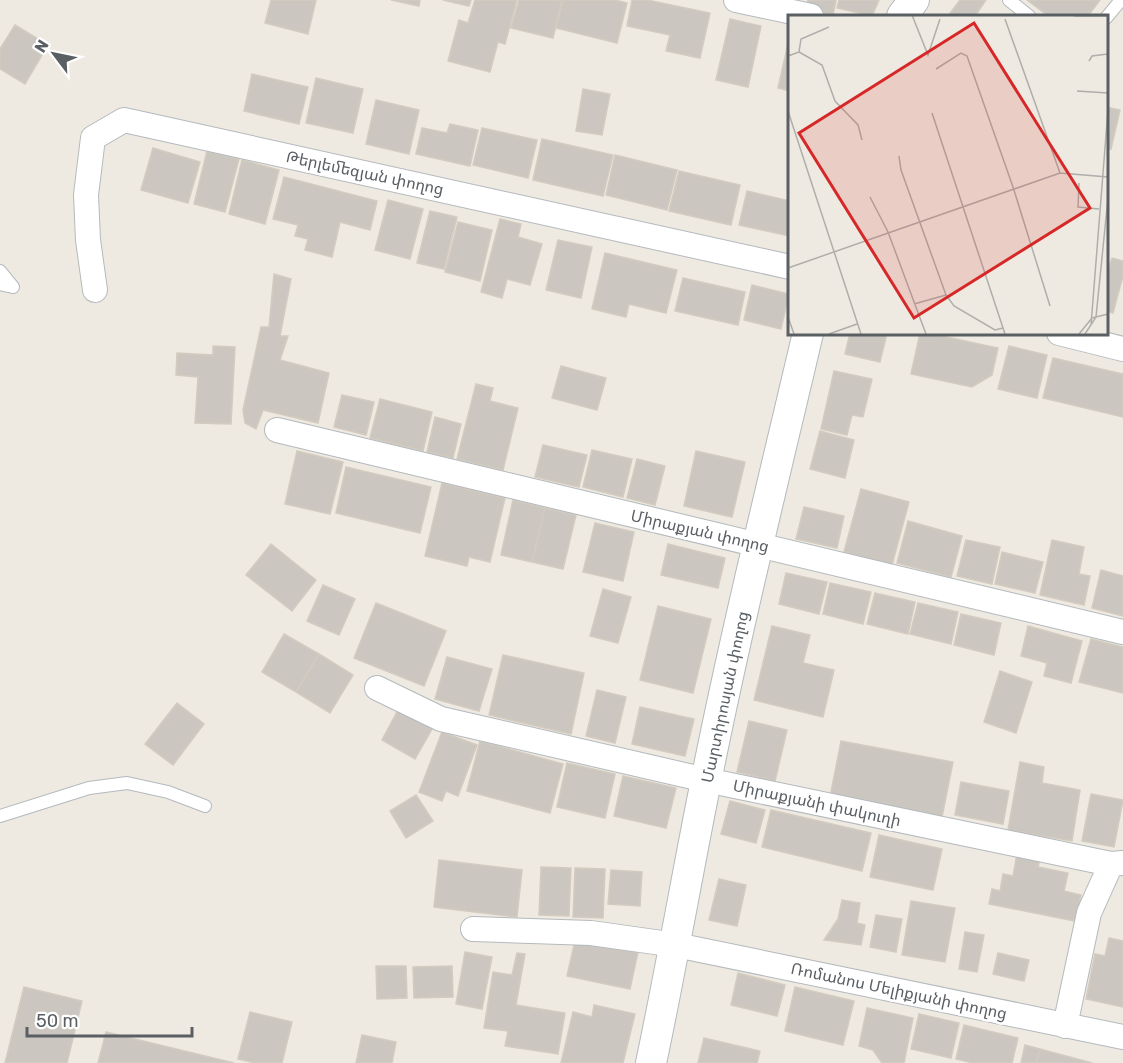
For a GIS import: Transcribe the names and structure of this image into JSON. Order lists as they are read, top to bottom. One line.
{"streets":{"street":["Թերլեմեզյան փողոց","Միրաքյան փողոց","Մարտիրոսյան փողոց","Միրաքյանի փակուղի","Ռոմանոս Մելիքյանի փողոց"]},"crossings":[["Միրաքյան փողոց","Մարտիրոսյան փողոց"],["Մարտիրոսյան փողոց","Միրաքյանի փակուղի"],["Մարտիրոսյան փողոց","Ռոմանոս Մելիքյանի փողոց"]],"scale_bar":"50 m","north":"top left"}
